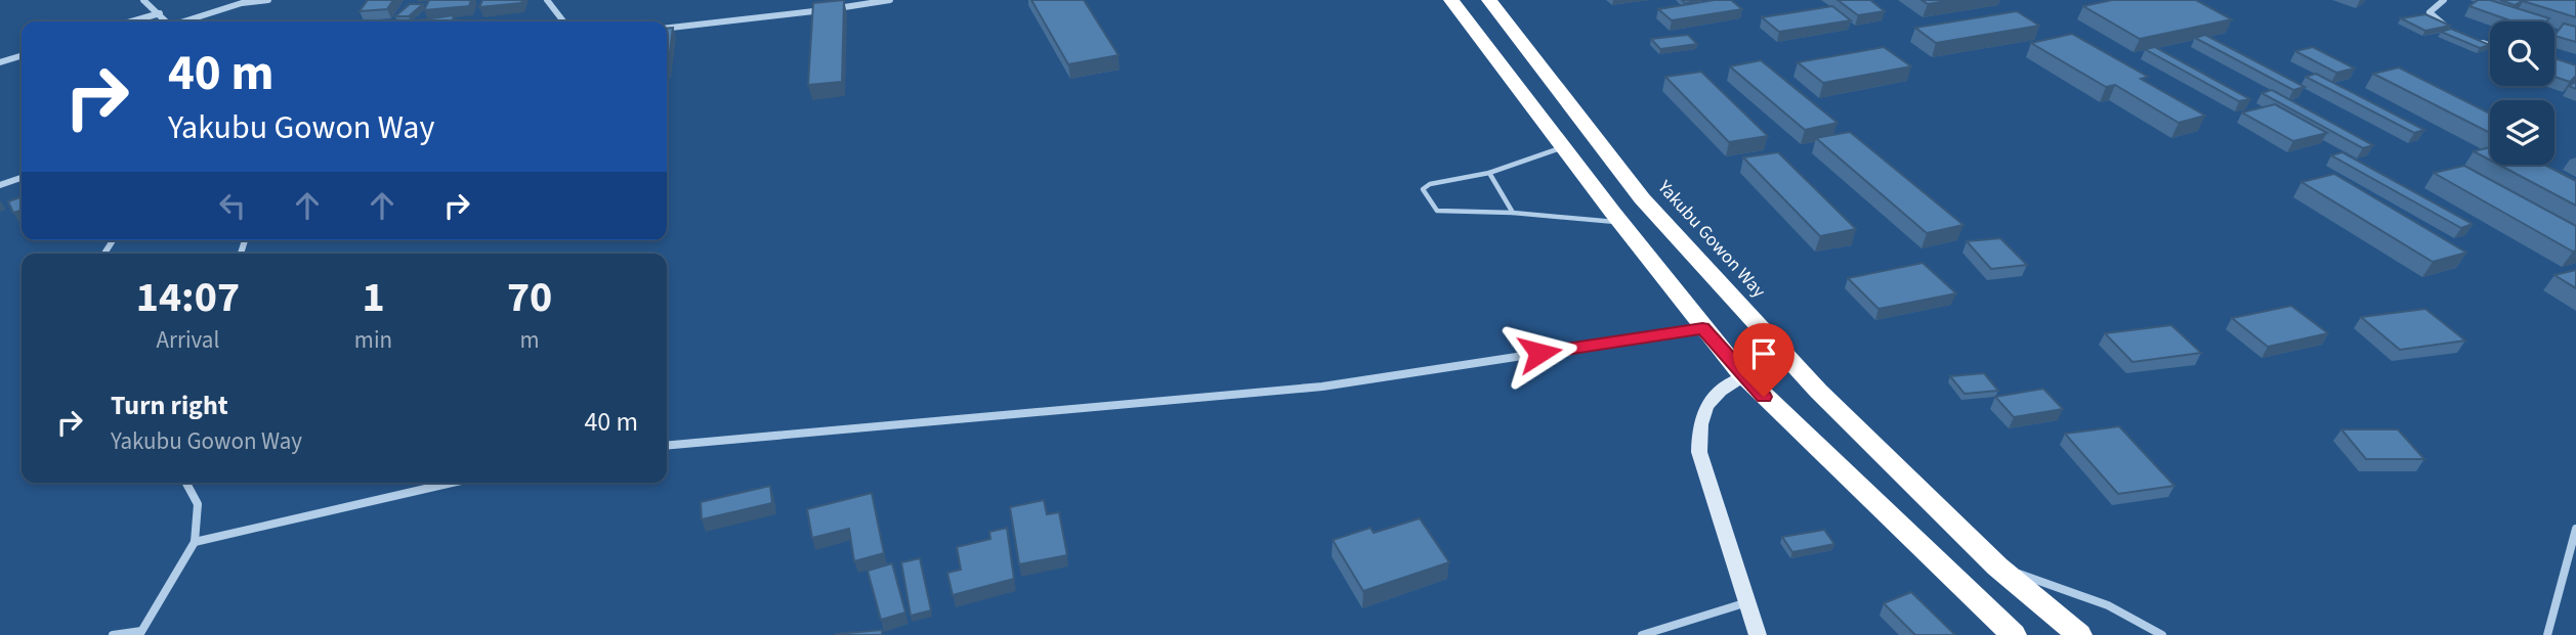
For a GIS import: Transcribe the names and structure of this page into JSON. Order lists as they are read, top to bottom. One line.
{"streets":{"highway":["Yakubu Gowon Way"]},"page":{"turn":["40 m","Yakubu Gowon Way"],"eta":["14:07","Arrival","1","min","70","m"],"list":[{"name":"Turn right","note":"Yakubu Gowon Way","value":"40 m"}]}}
